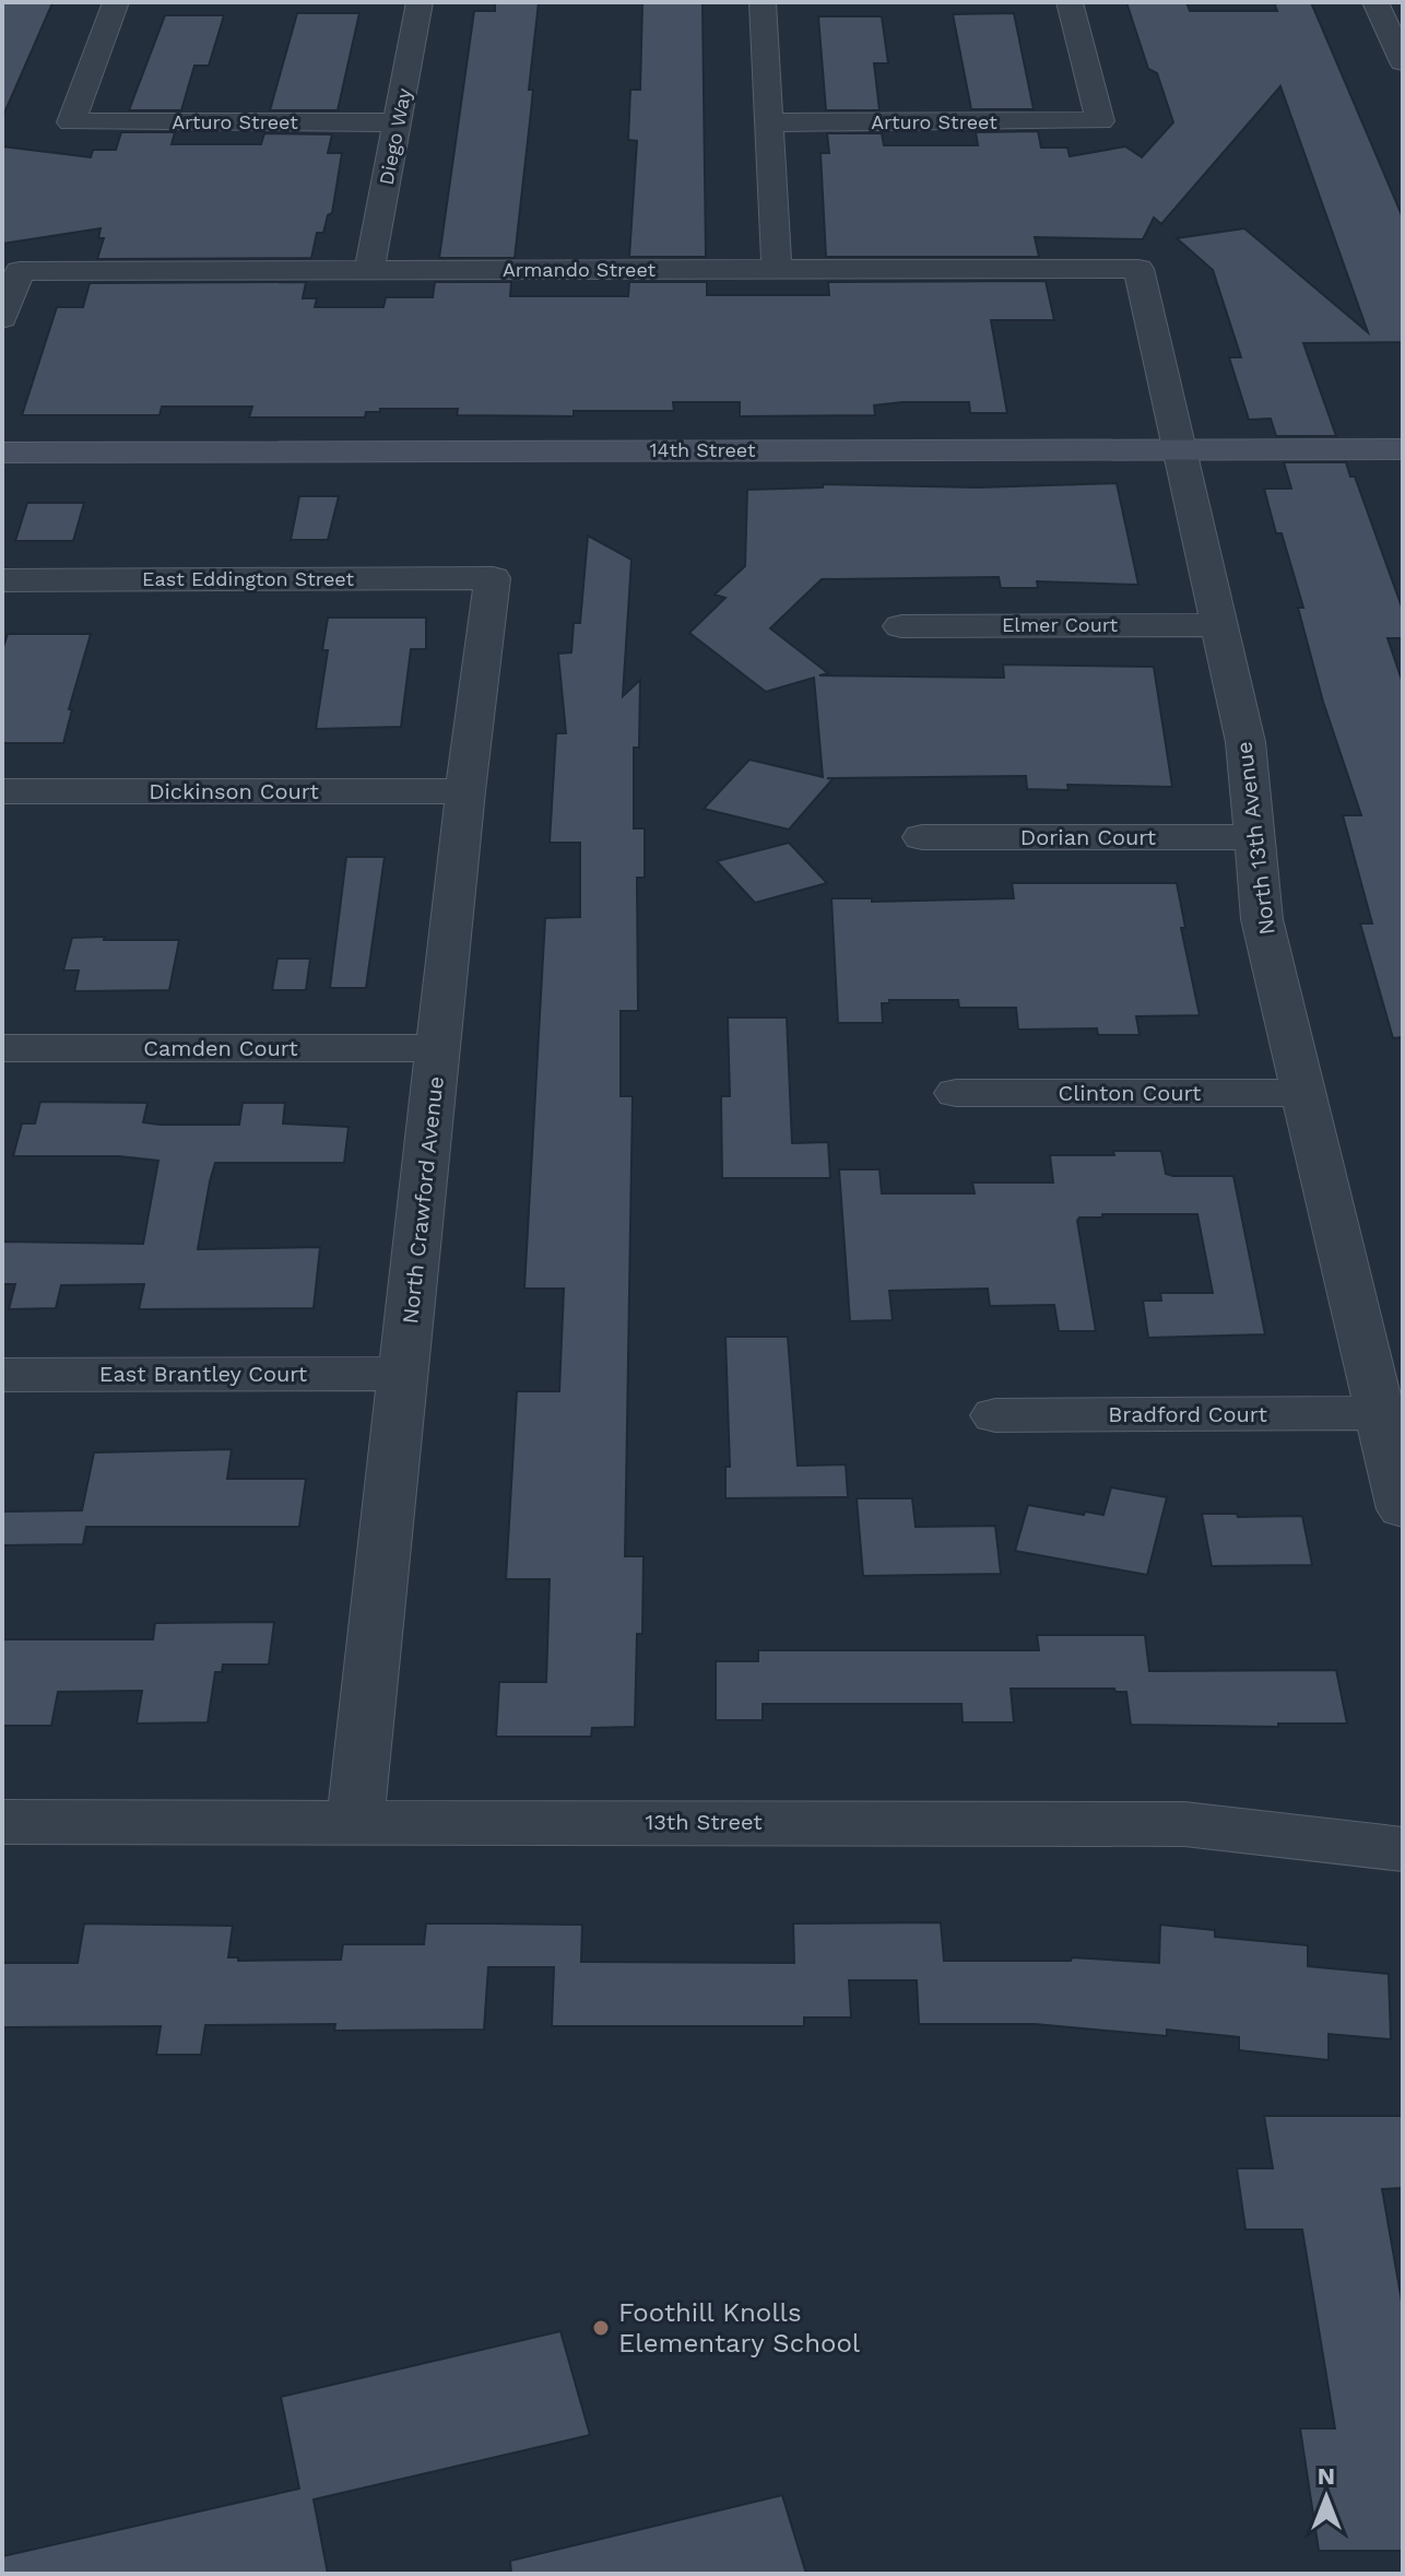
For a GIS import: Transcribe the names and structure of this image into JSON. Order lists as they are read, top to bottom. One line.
{"streets":{"street":["Arturo Street","Diego Way","Armando Street","14th Street","East Eddington Street","Elmer Court","Dickinson Court","Dorian Court","North 13th Avenue","Camden Court","Clinton Court","North Crawford Avenue","East Brantley Court","Bradford Court","13th Street"]},"crossings":[["Arturo Street","Diego Way"],["Diego Way","Armando Street"],["Armando Street","North 13th Avenue"],["14th Street","North 13th Avenue"],["East Eddington Street","North Crawford Avenue"],["Elmer Court","North 13th Avenue"],["Dickinson Court","North Crawford Avenue"],["Dorian Court","North 13th Avenue"],["North 13th Avenue","Clinton Court"],["North 13th Avenue","Bradford Court"],["Camden Court","North Crawford Avenue"],["North Crawford Avenue","East Brantley Court"],["North Crawford Avenue","13th Street"]],"places":["Foothill Knolls Elementary School"],"north":"top"}
